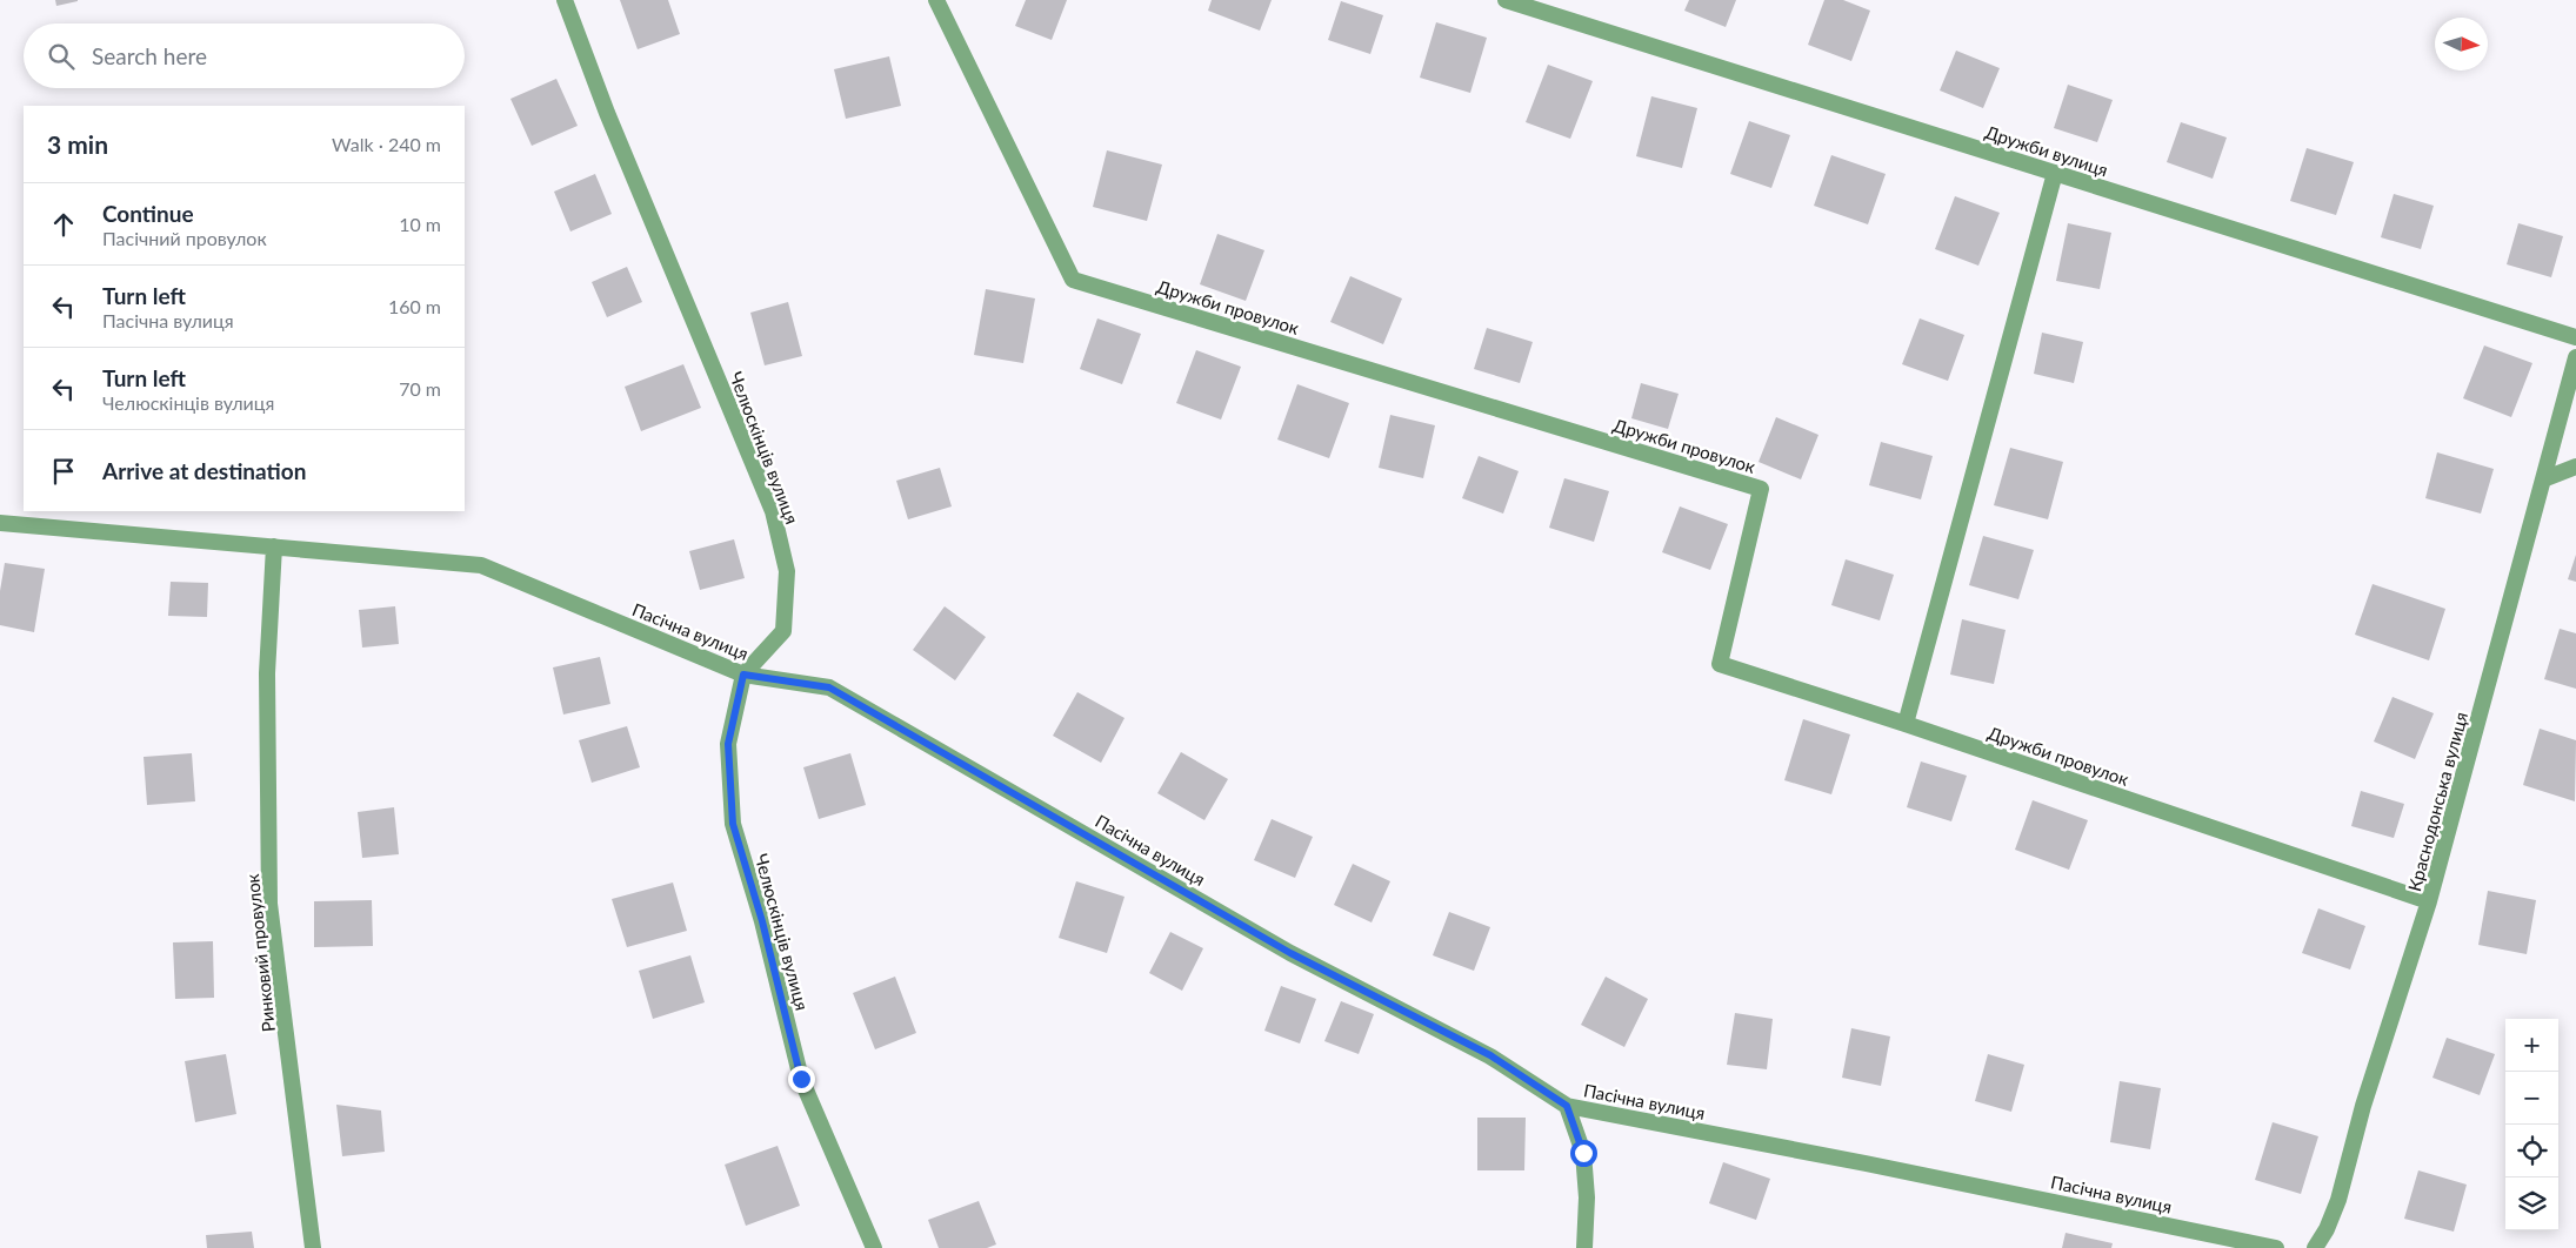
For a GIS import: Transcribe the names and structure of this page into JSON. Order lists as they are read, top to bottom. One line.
{"streets":{"street":["Дружби вулиця","Дружби провулок","Челюскінців вулиця","Пасічна вулиця","Краснодонська вулиця","Ринковий провулок"]},"crossings":[["Дружби провулок","Краснодонська вулиця"],["Челюскінців вулиця","Пасічна вулиця"],["Пасічна вулиця","Ринковий провулок"]],"north":"right","page":{"search":"Search here","heading":["3 min","Walk · 240 m"],"list":[["Continue","Пасічний провулок","10 m"],["Turn left","Пасічна вулиця","160 m"],["Turn left","Челюскінців вулиця","70 m"],"Arrive at destination"],"map_buttons":["+","−"]}}
